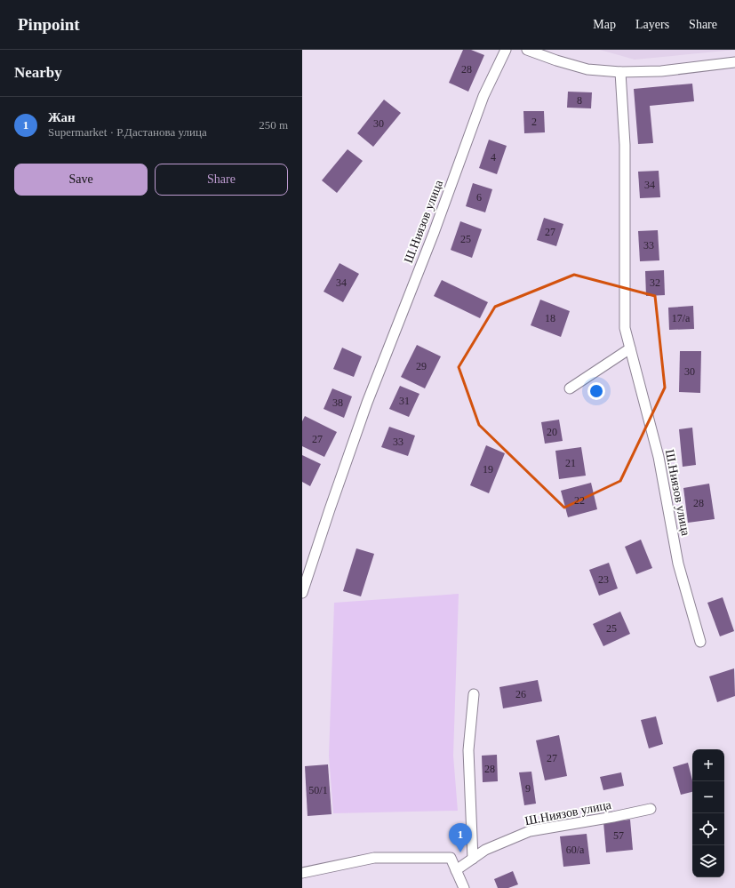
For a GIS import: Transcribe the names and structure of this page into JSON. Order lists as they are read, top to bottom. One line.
{"streets":{"street":["Ш.Ниязов улица"]},"house_numbers":["28","8","2","30","4","34","6","27","25","33","34","32","18","17/а","29","30","31","38","20","27","33","21","19","22","28","23","25","26","27","28","9","50/1","57","60/а"],"page":{"header":"Pinpoint","nav":["Map","Layers","Share"],"heading":"Nearby","list":[{"mark":"1","name":"Жан","note":"Supermarket · Р.Дастанова улица","value":"250 m"}],"buttons":["Save","Share"],"map_buttons":["+","−"],"pins":"1"}}
